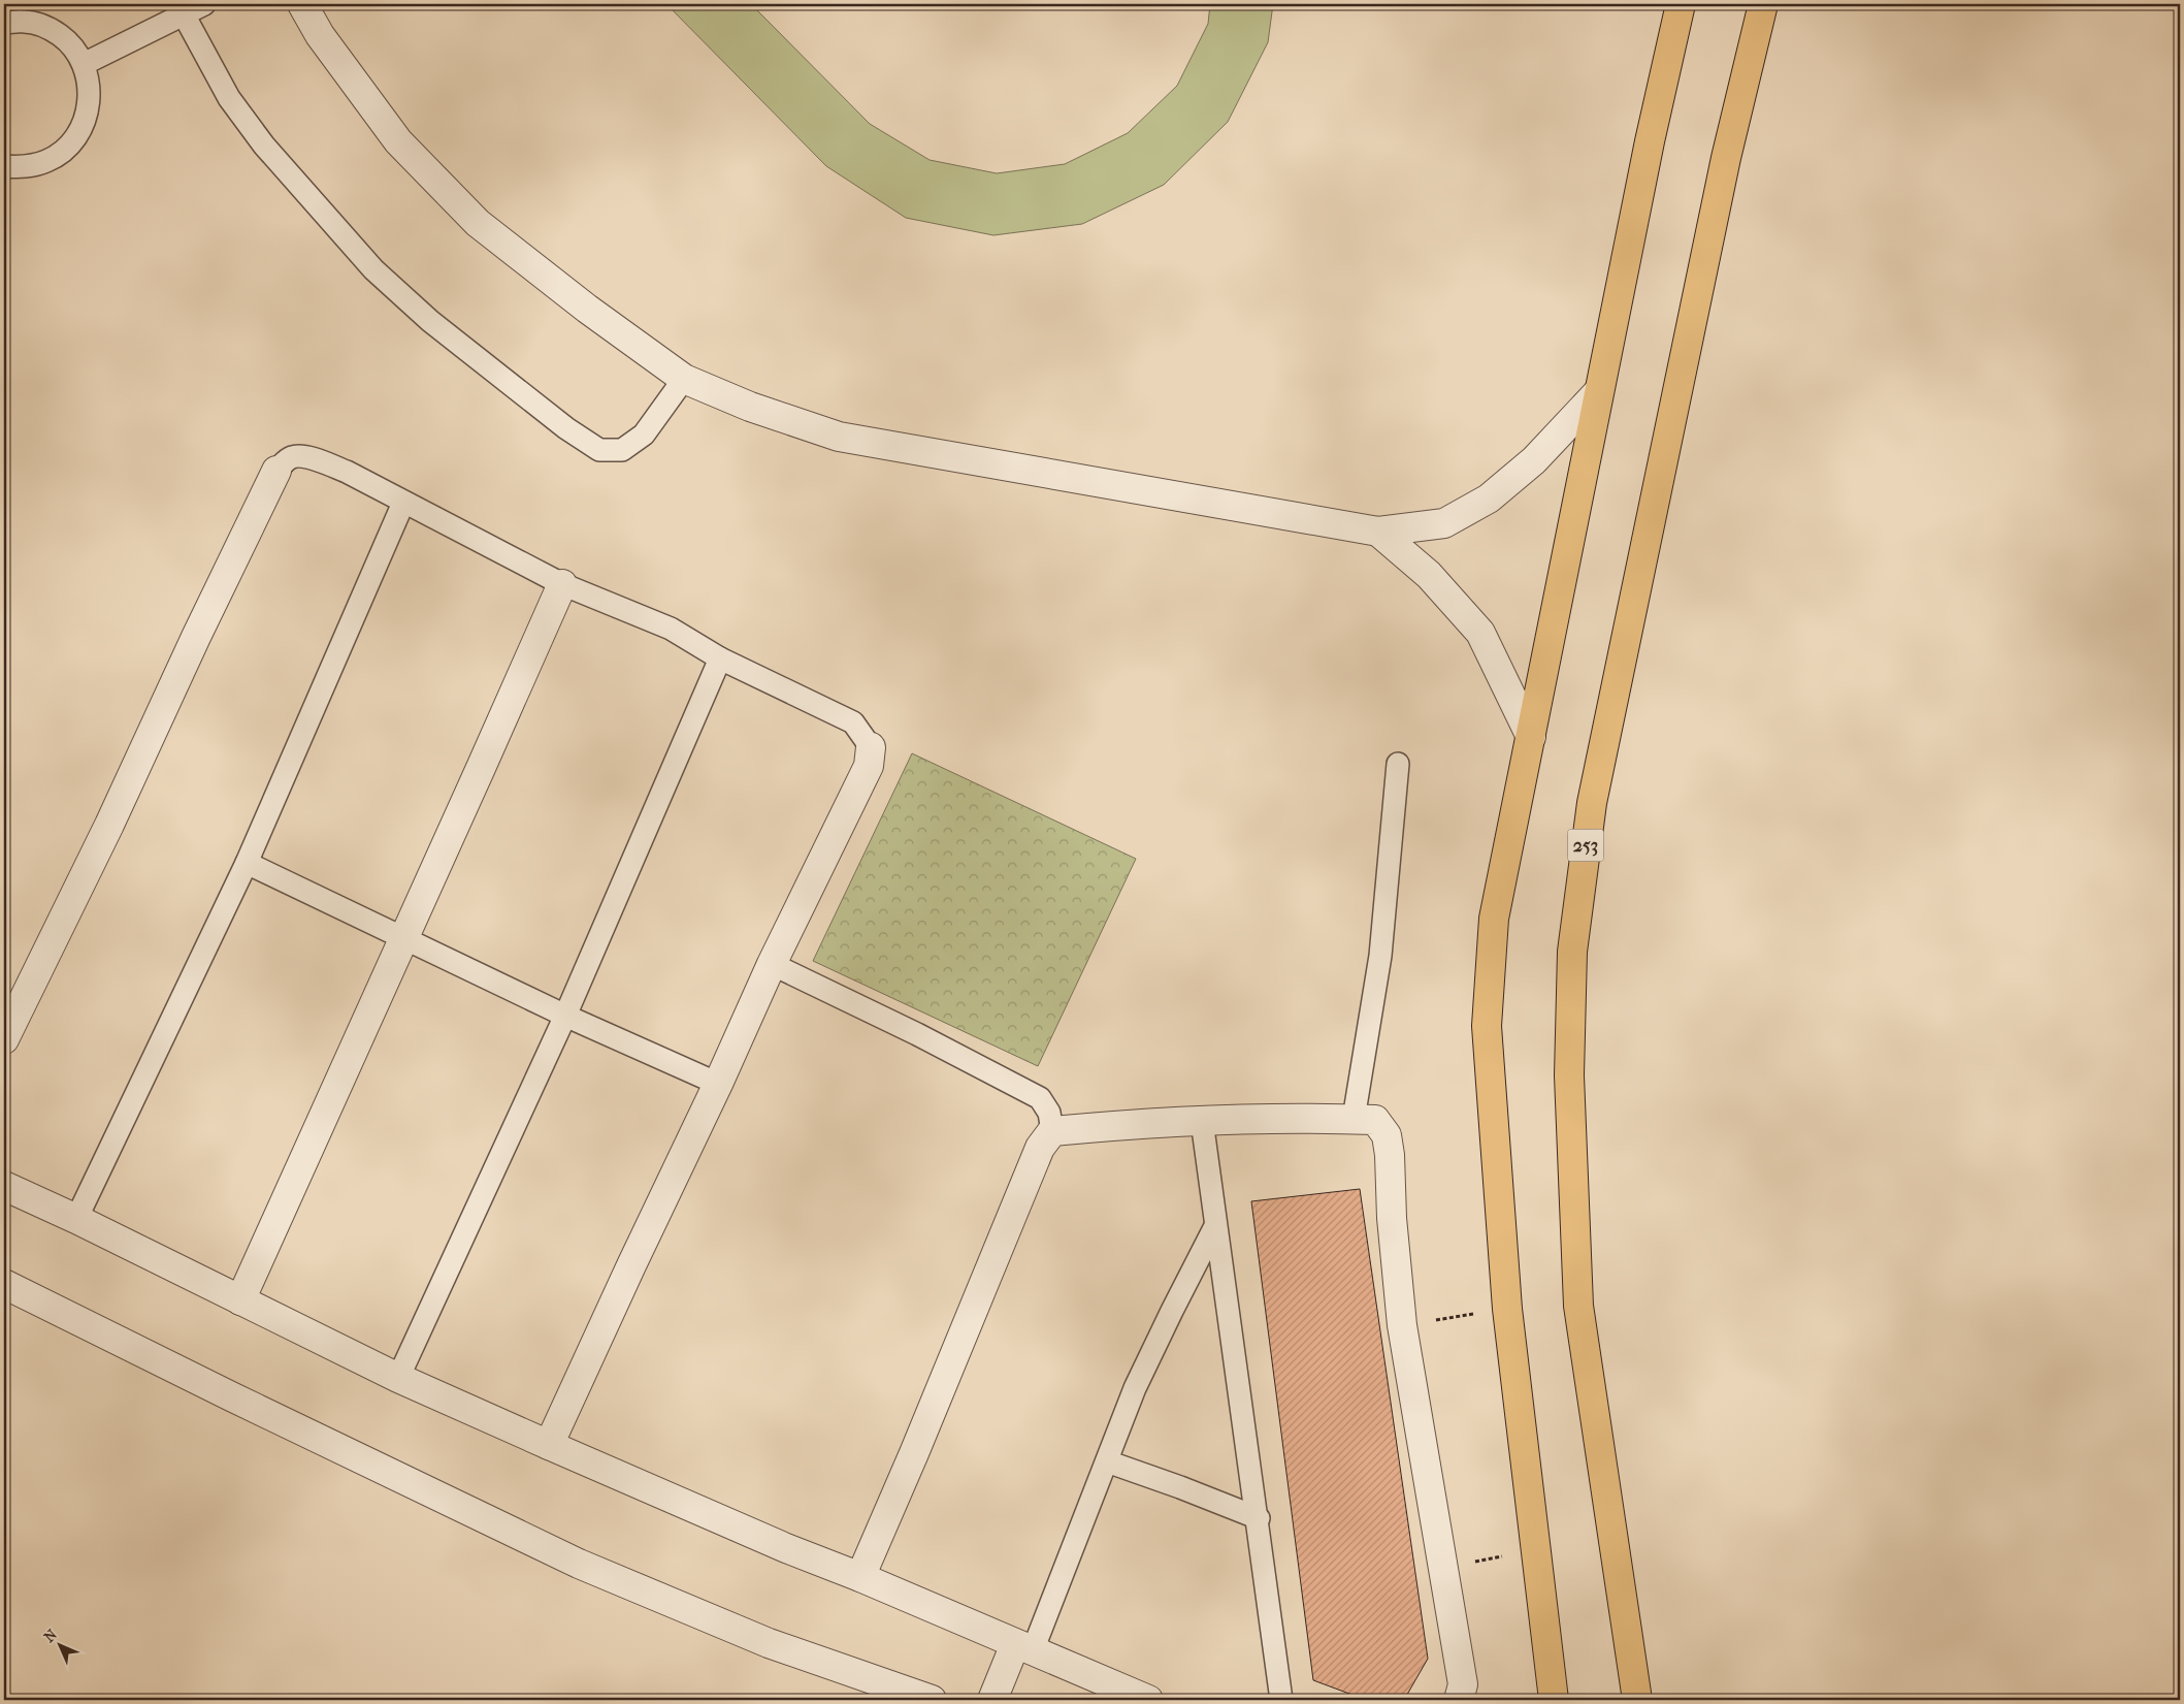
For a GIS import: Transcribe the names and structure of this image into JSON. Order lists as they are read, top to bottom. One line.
{"streets":{"main road":["253"]},"north":"top left"}
